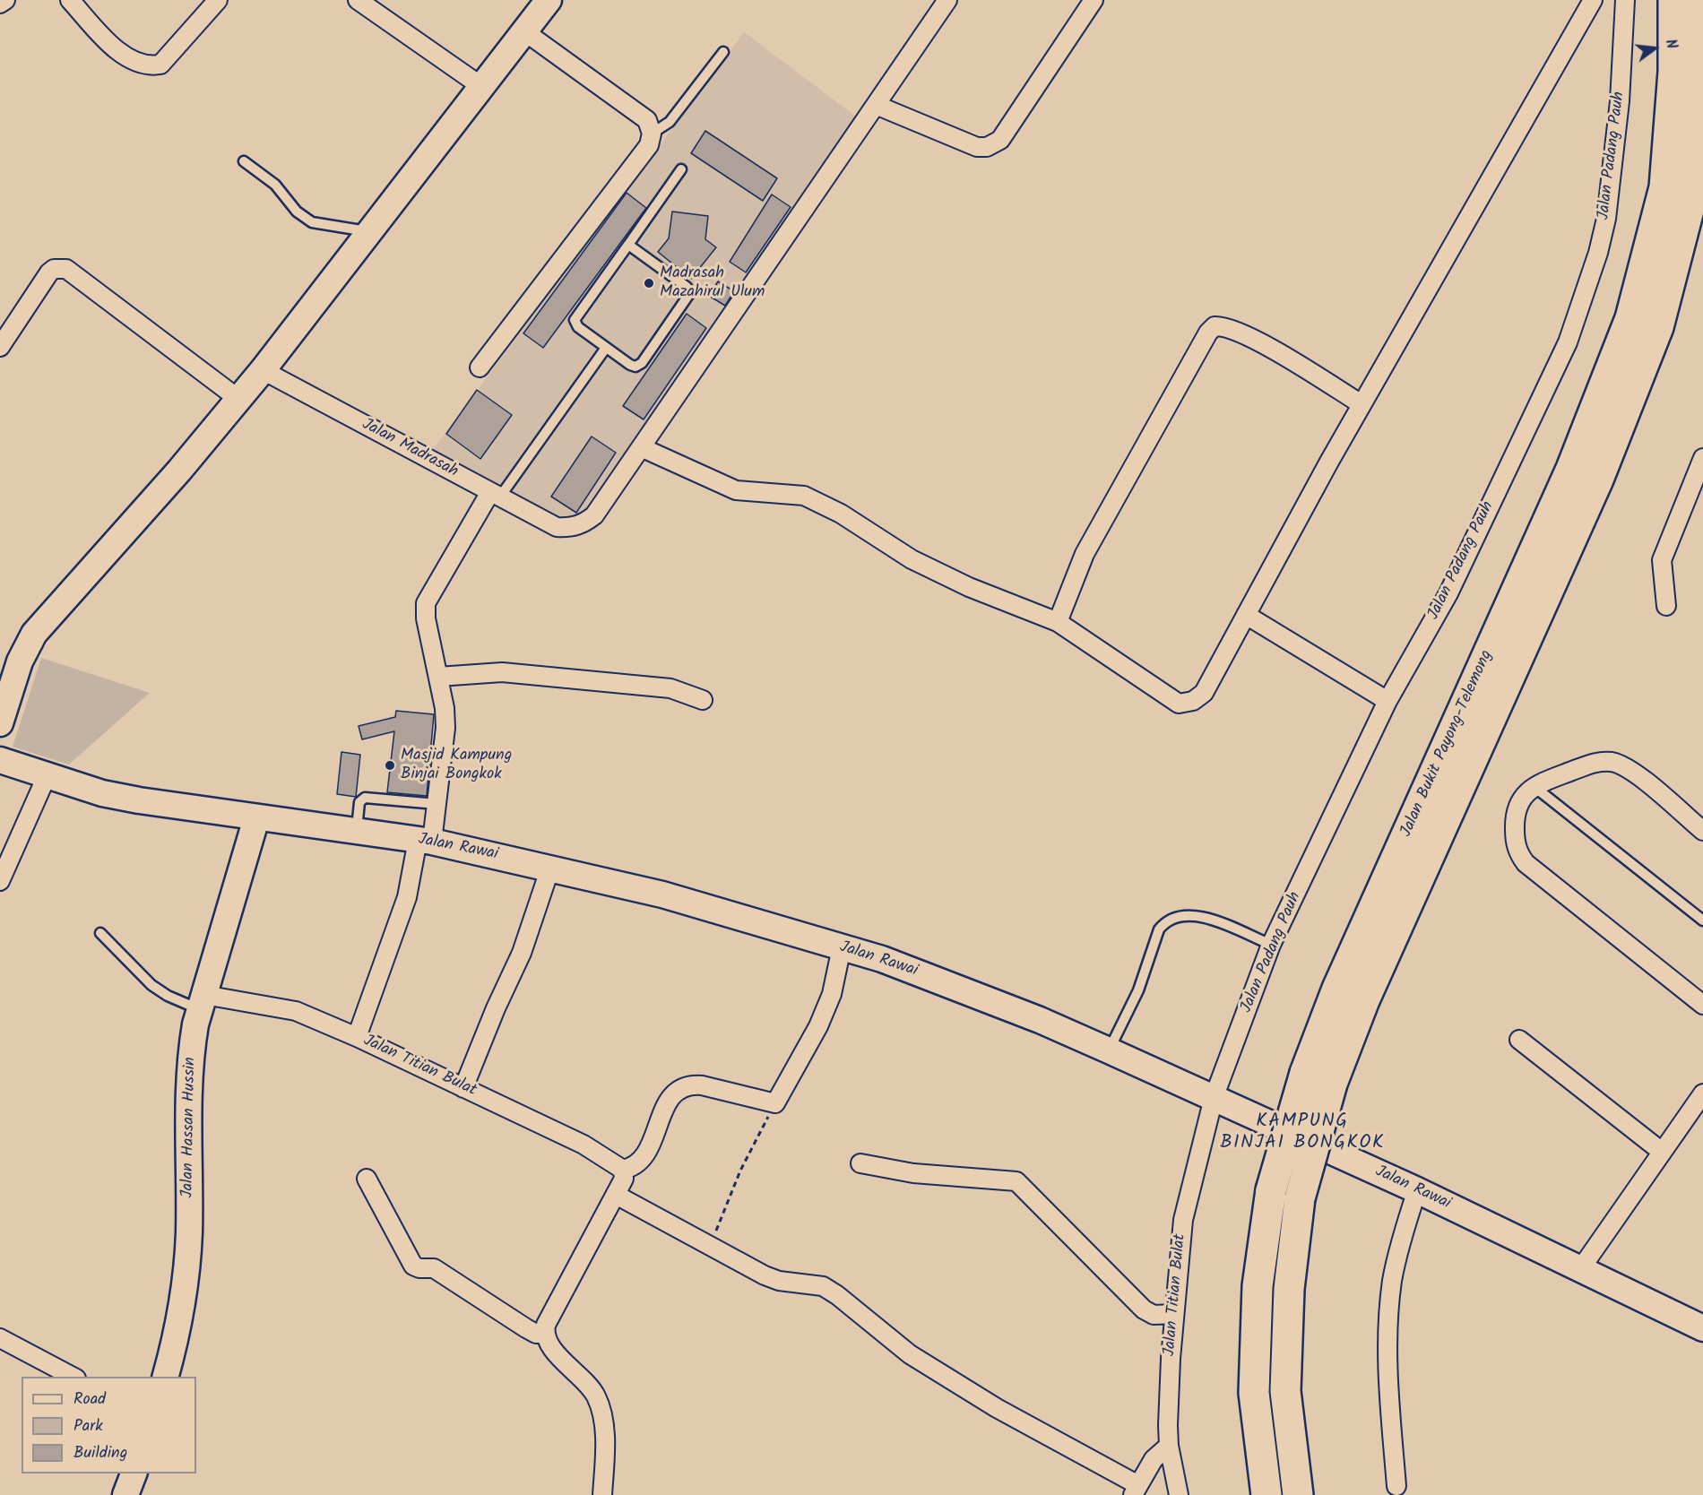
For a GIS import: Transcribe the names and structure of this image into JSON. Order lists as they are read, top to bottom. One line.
{"streets":{"highway":["Jalan Bukit Payong-Telemong"],"main road":["Jalan Rawai","Jalan Hassan Hussin"],"street":["Jalan Padang Pauh","Jalan Madrasah","Jalan Titian Bulat"]},"crossings":[["Jalan Padang Pauh","Jalan Rawai"],["Jalan Padang Pauh","Jalan Titian Bulat"],["Jalan Rawai","Jalan Titian Bulat"],["Jalan Rawai","Jalan Hassan Hussin"],["Jalan Titian Bulat","Jalan Hassan Hussin"]],"districts":["KAMPUNG BINJAI BONGKOK"],"places":["Madrasah Mazahirul Ulum","Masjid Kampung Binjai Bongkok"],"legend":["Road","Park","Building"],"north":"right"}
